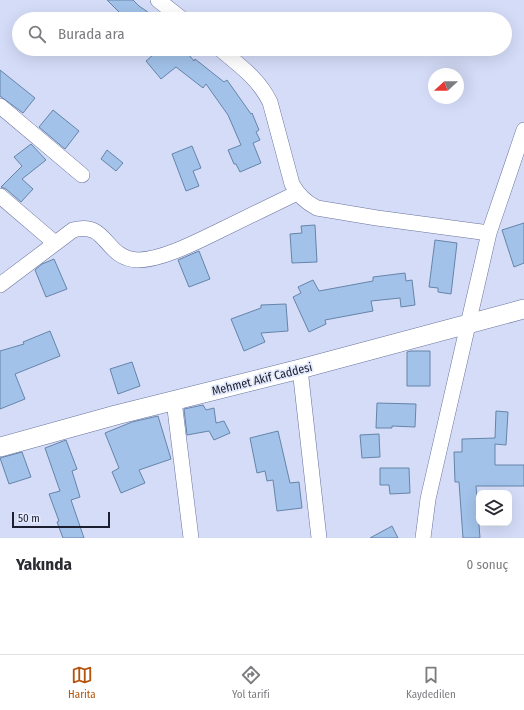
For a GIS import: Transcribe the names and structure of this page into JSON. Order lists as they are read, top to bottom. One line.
{"streets":{"street":["Mehmet Akif Caddesi"]},"scale_bar":"50 m","north":"left","page":{"search":"Burada ara","scale":"50 m","heading":["Yakında","0 sonuç"],"nav":["Harita","Yol tarifi","Kaydedilen"]}}
